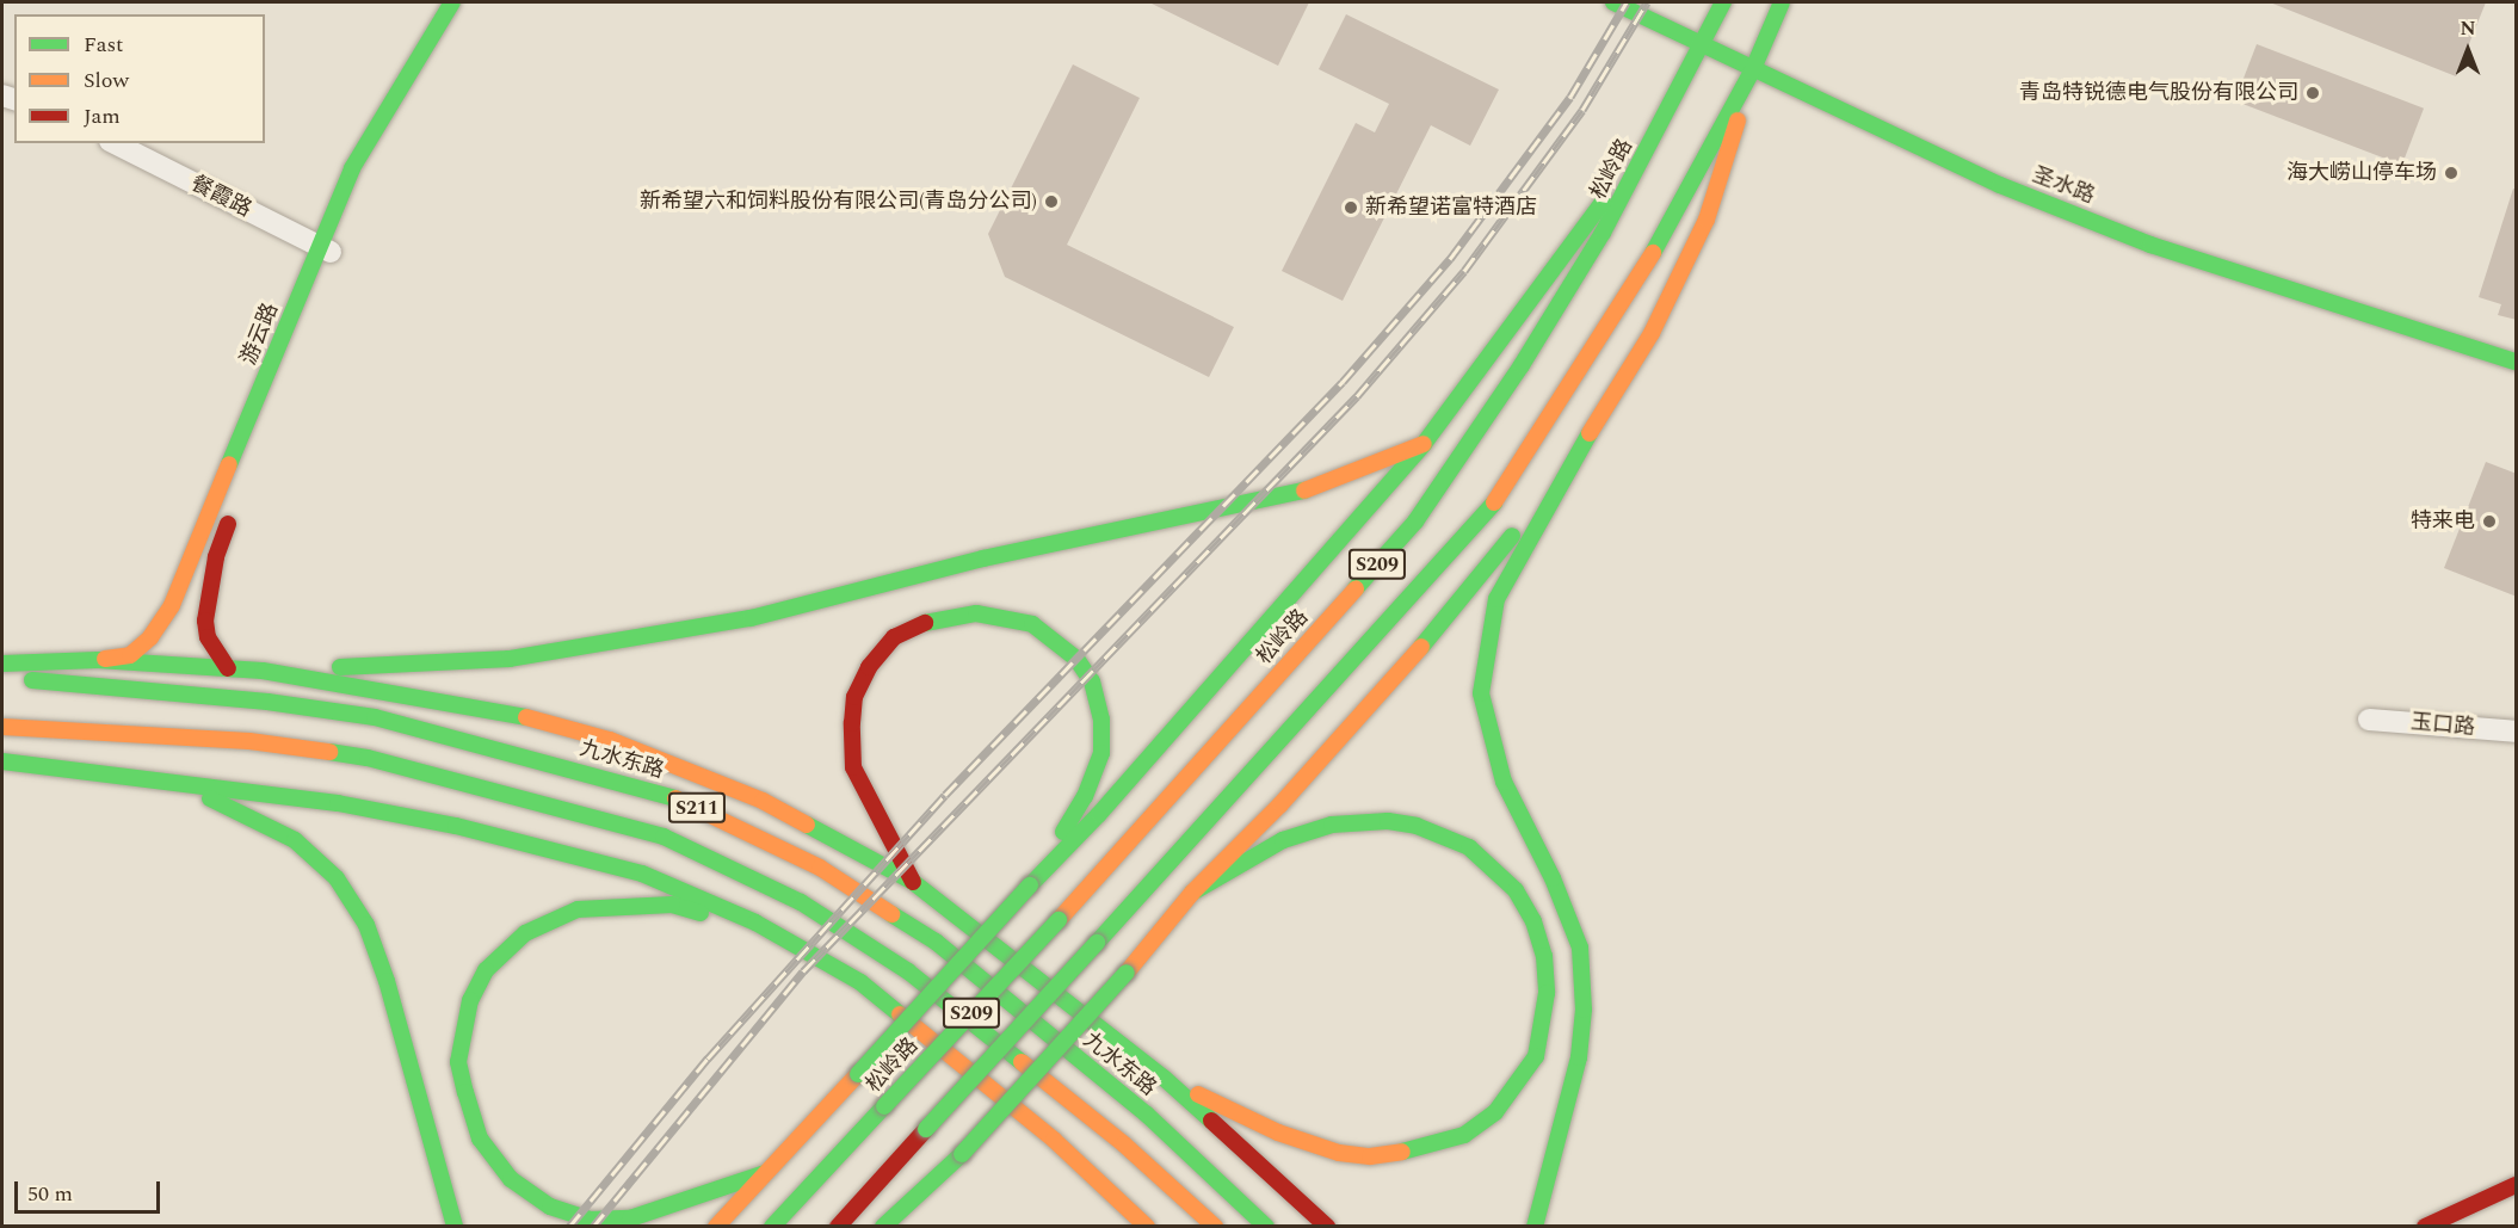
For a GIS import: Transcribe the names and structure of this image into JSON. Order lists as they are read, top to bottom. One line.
{"streets":{"main road":["松岭路","圣水路","游云路","S209","九水东路","S211"],"street":["餐霞路","玉口路"]},"crossings":[["松岭路","圣水路"],["圣水路","S209"],["餐霞路","游云路"]],"places":["青岛特锐德电气股份有限公司","海大崂山停车场","新希望六和饲料股份有限公司(青岛分公司)","新希望诺富特酒店","特来电"],"legend":["Fast","Slow","Jam"],"scale_bar":"50 m","north":"top"}
